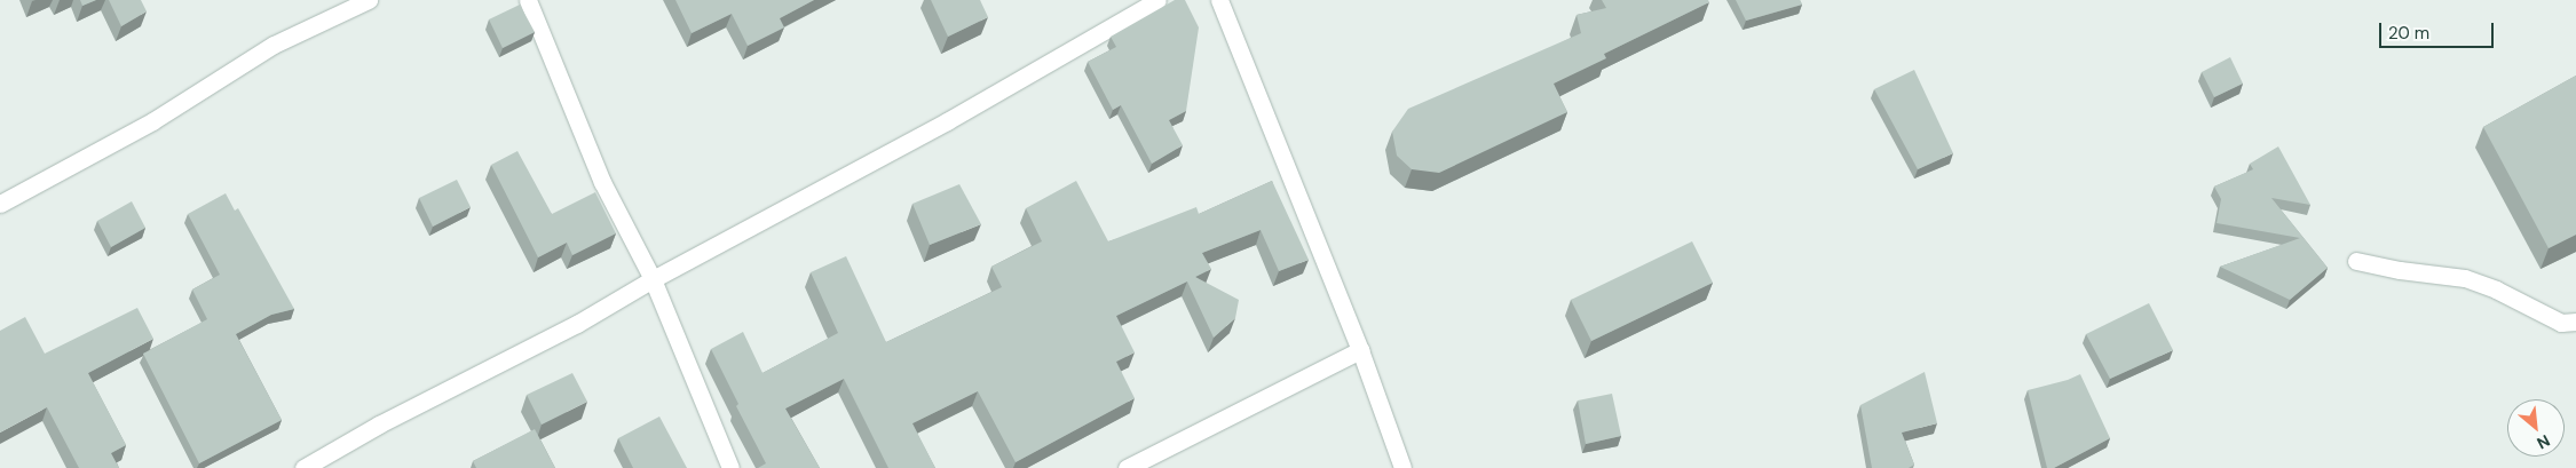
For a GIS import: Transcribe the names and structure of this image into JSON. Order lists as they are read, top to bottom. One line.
{"scale_bar":"20 m","north":"bottom right"}
